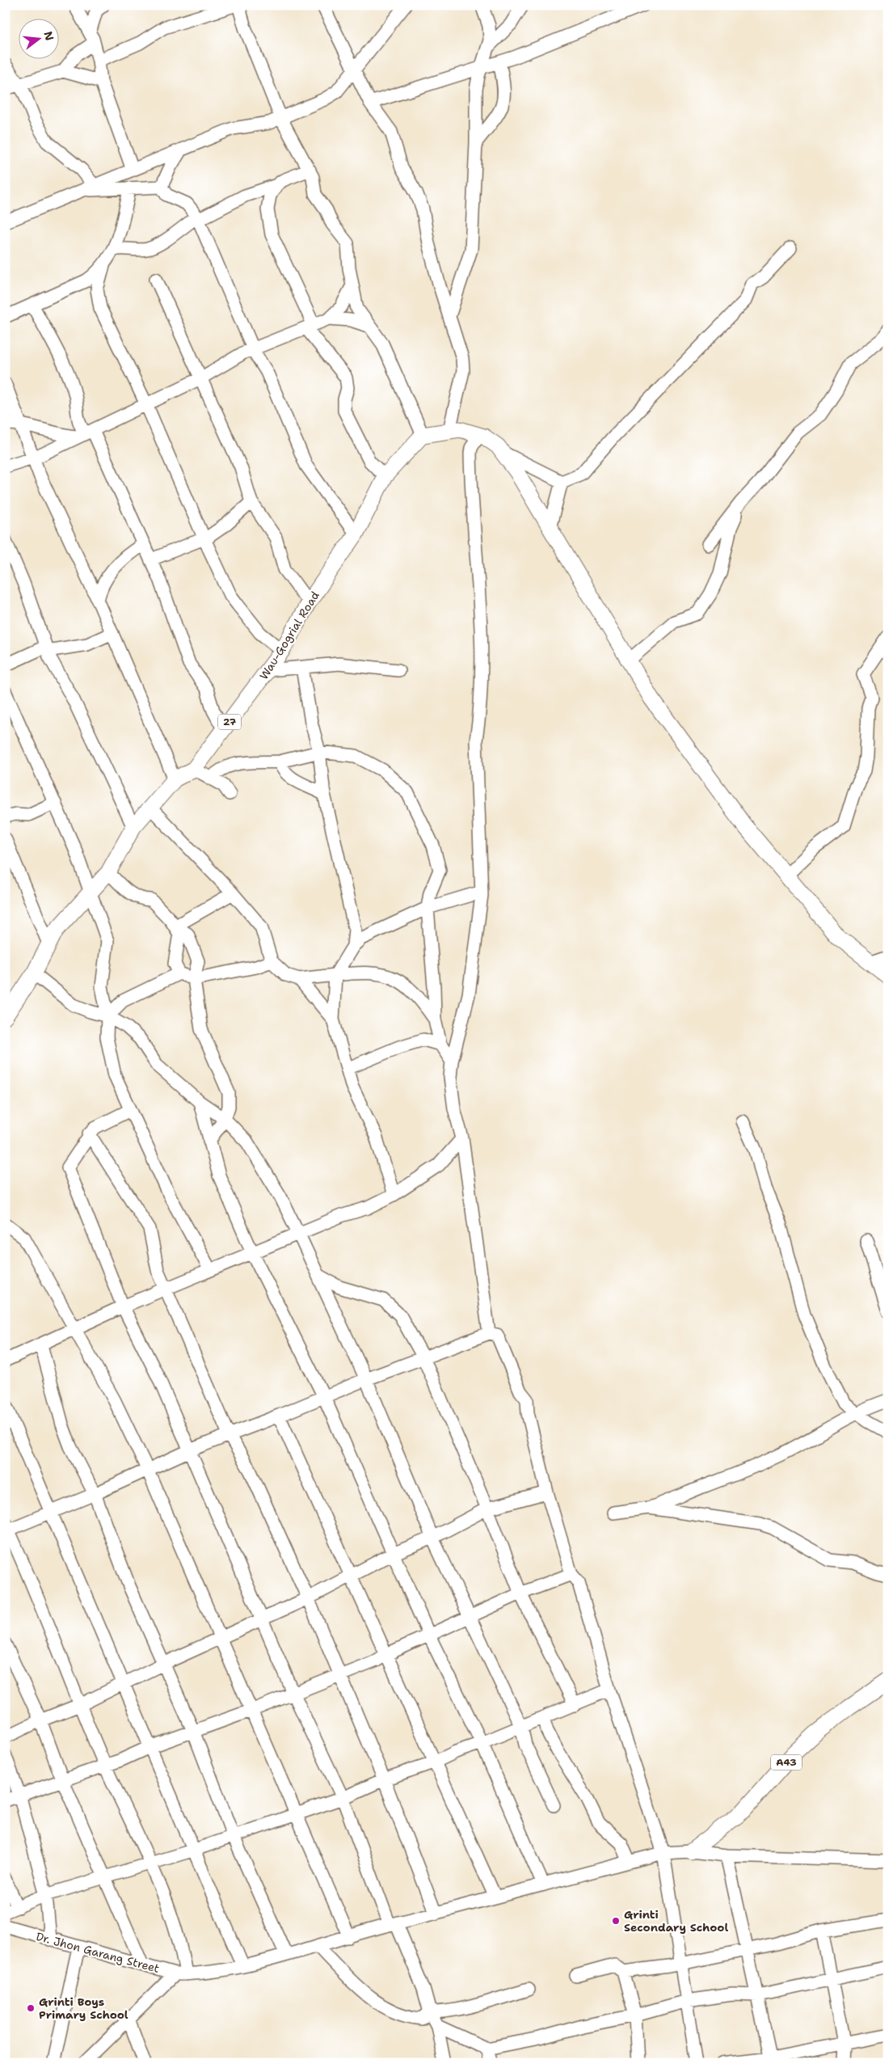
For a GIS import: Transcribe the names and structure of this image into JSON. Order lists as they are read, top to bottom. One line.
{"streets":{"main road":["Wau-Gogrial Road","27","A43"],"street":["Dr. Jhon Garang Street"]},"places":["Grinti Secondary School","Grinti Boys Primary School"],"north":"right"}
